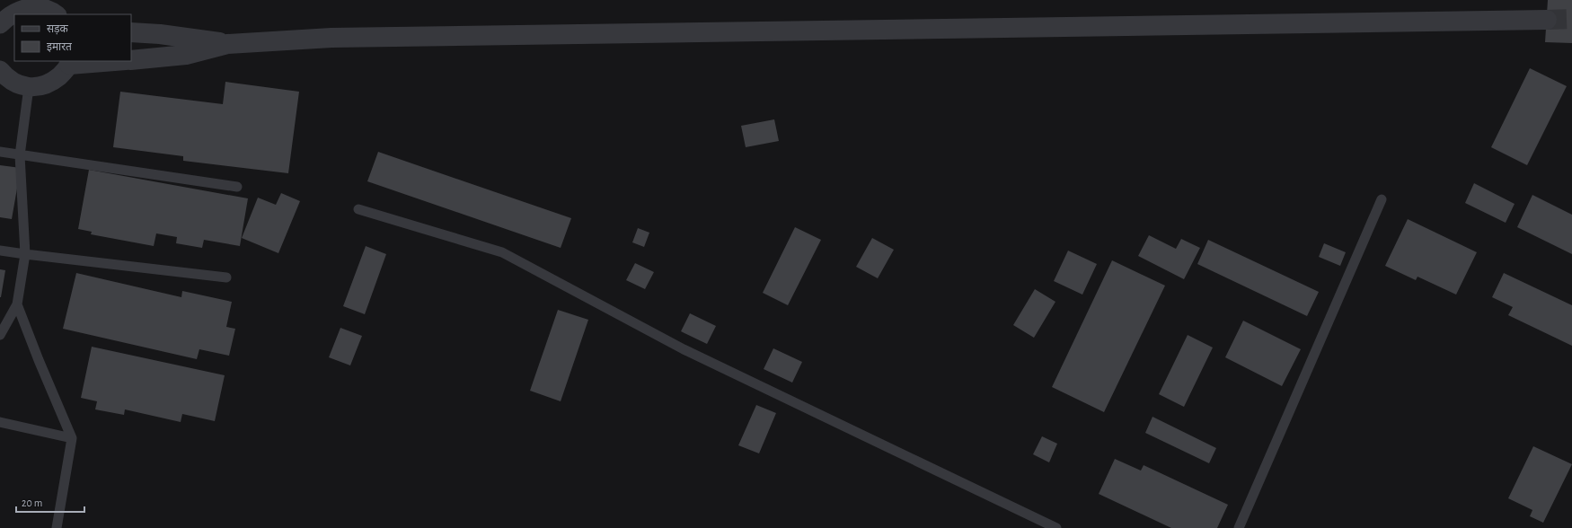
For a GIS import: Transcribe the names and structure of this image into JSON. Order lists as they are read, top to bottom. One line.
{"legend":["सड़क","इमारत"],"scale_bar":"20 m"}
